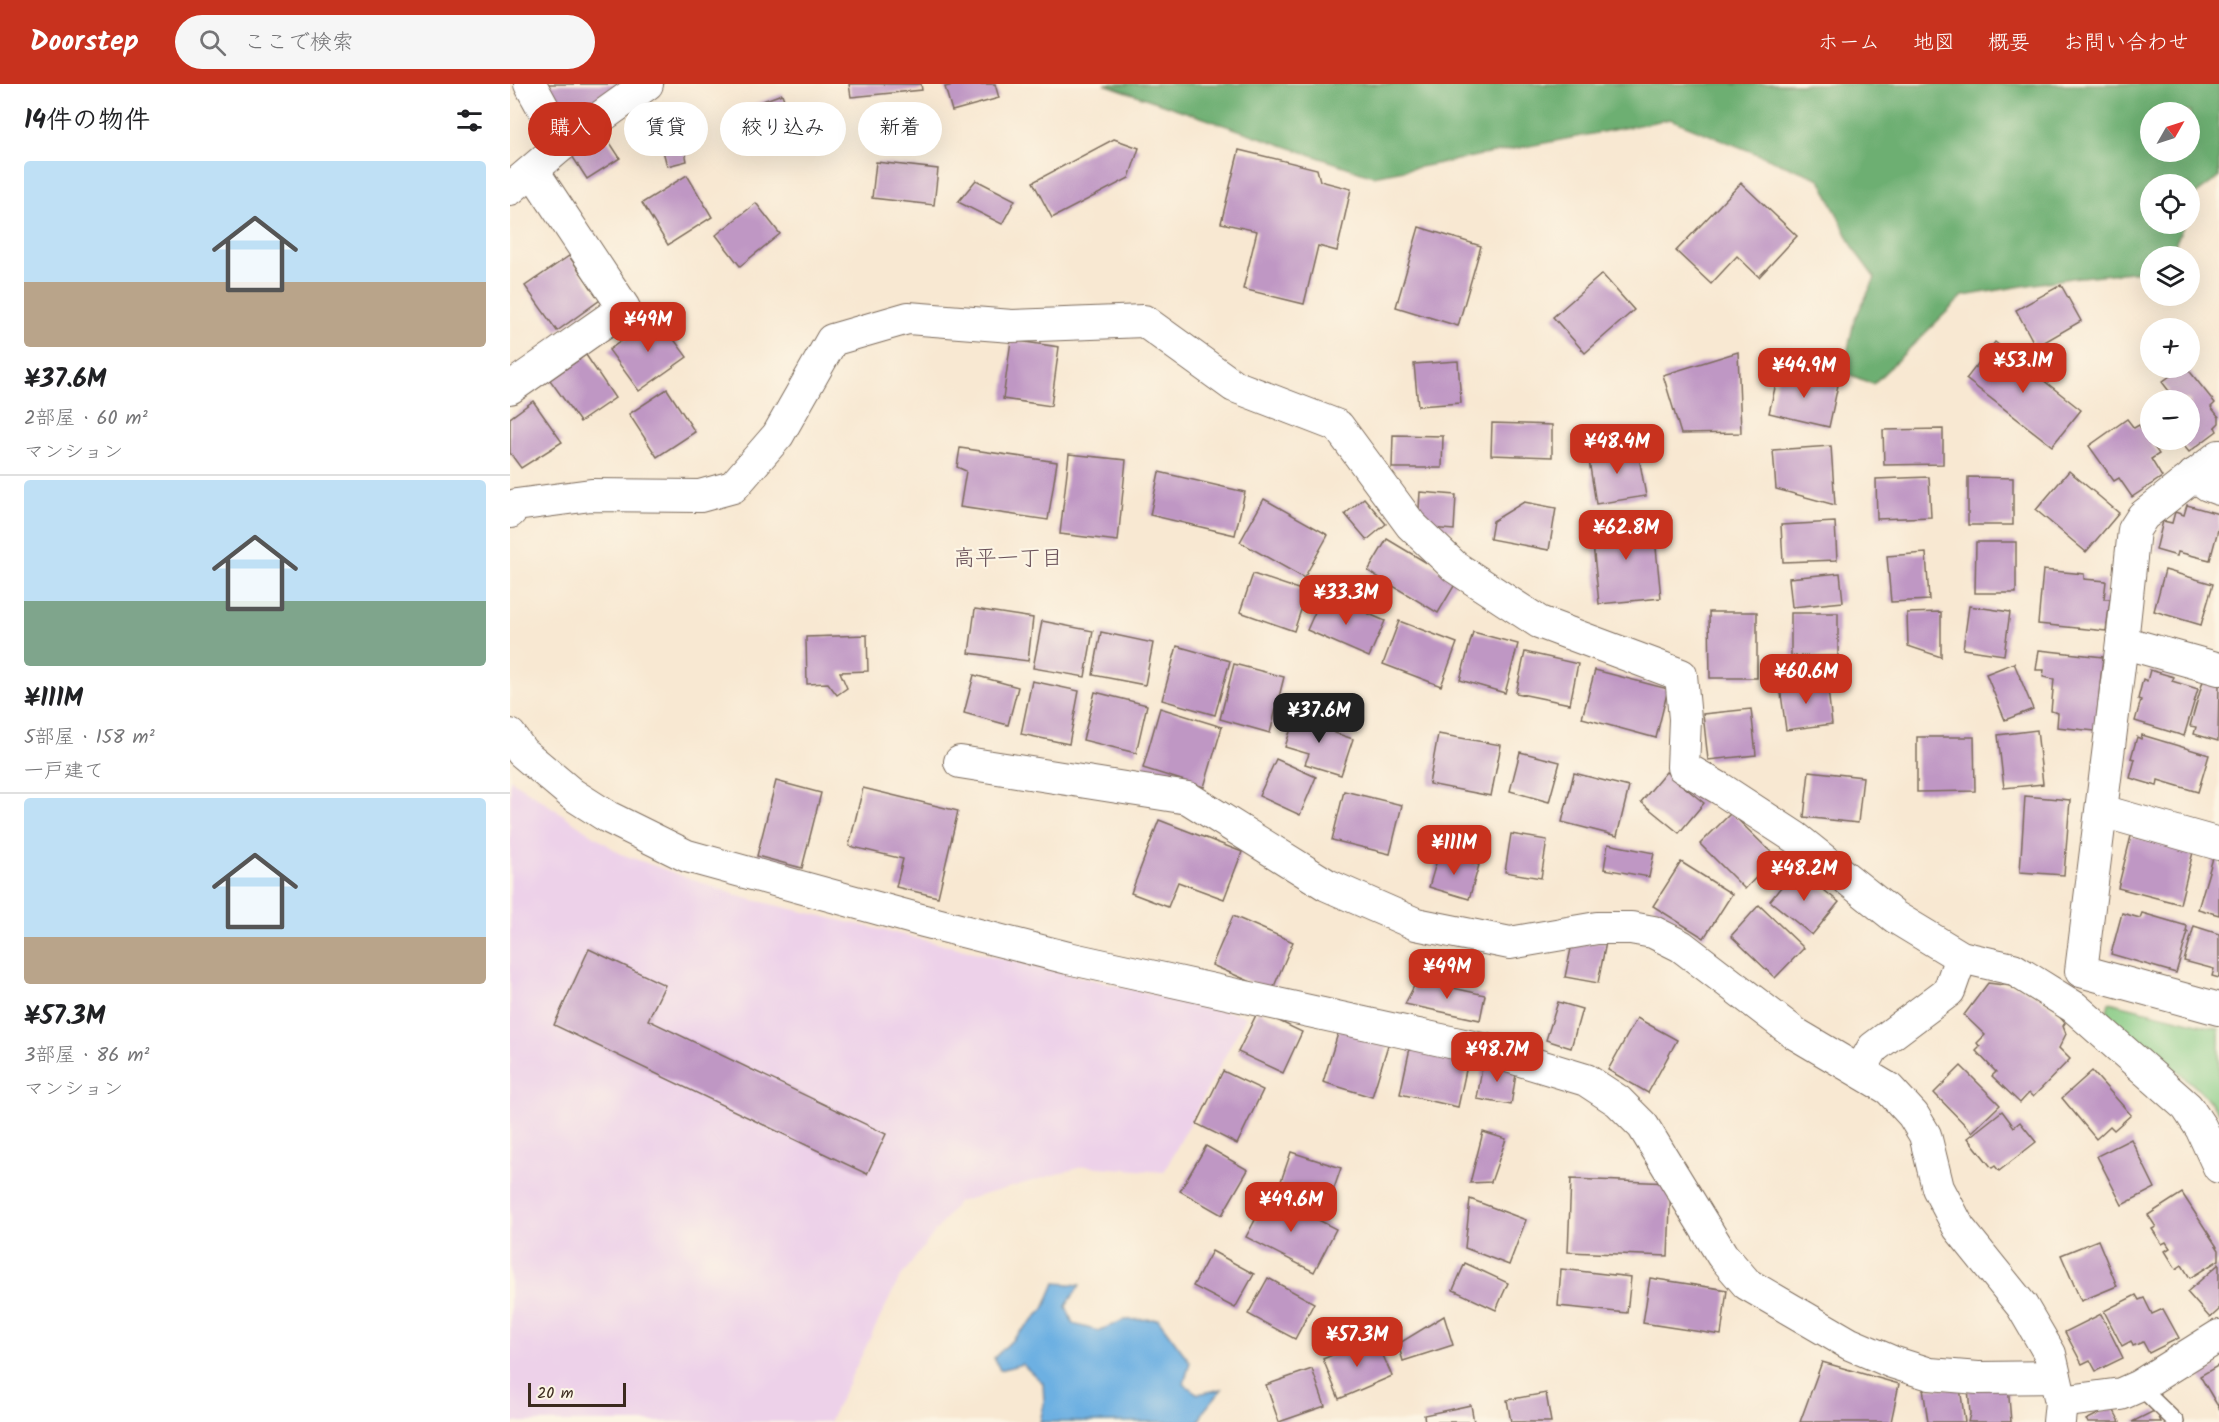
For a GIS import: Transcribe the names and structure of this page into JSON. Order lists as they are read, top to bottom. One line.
{"districts":["高平一丁目"],"scale_bar":"20 m","north":"top right","page":{"header":"Doorstep","search":"ここで検索","nav":["ホーム","地図","概要","お問い合わせ"],"heading":"14件の物件","map_buttons":["+","−"],"chip":["購入","賃貸","絞り込み","新着"],"list":[{"name":"¥37.6M","note":"2部屋 · 60 m² · マンション"},{"name":"¥111M","note":"5部屋 · 158 m² · 一戸建て"},{"name":"¥57.3M","note":"3部屋 · 86 m² · マンション"}],"price":["¥49M","¥53.1M","¥44.9M","¥48.4M","¥62.8M","¥33.3M","¥60.6M","¥37.6M","¥111M","¥48.2M","¥49M","¥98.7M","¥49.6M","¥57.3M"],"scale":"20 m"}}
